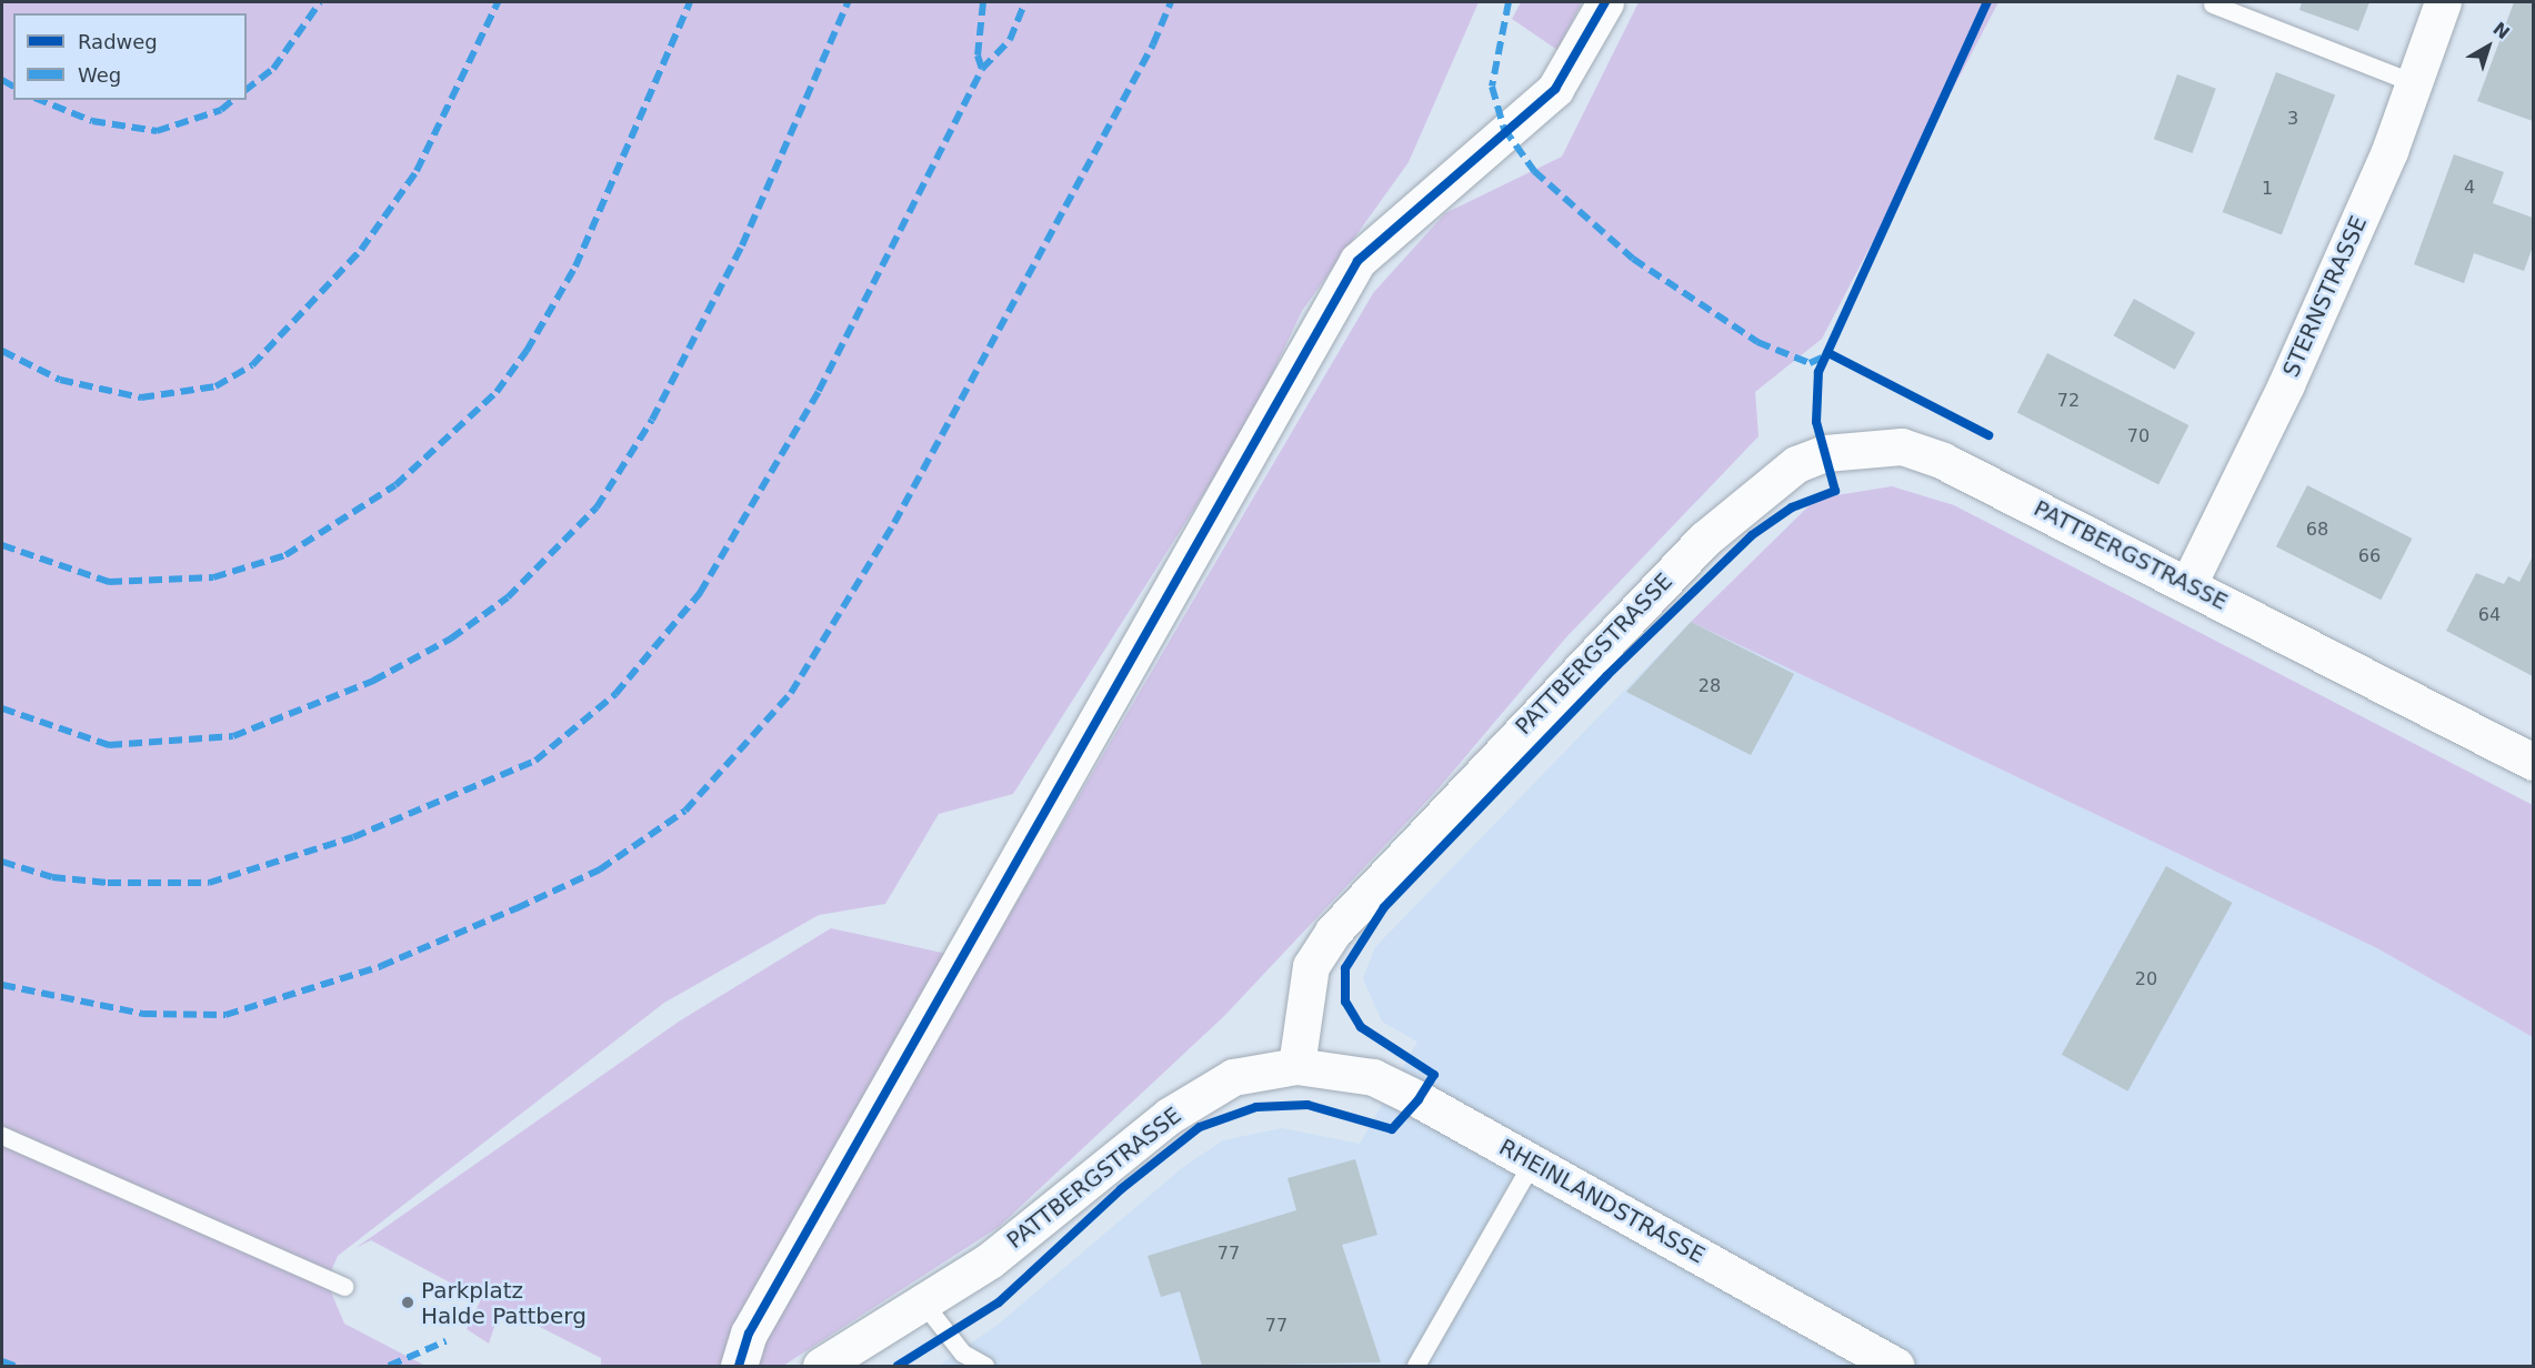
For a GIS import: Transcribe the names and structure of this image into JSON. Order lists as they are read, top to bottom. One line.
{"streets":{"street":["STERNSTRASSE","PATTBERGSTRASSE","RHEINLANDSTRASSE"]},"crossings":[["STERNSTRASSE","PATTBERGSTRASSE"],["PATTBERGSTRASSE","RHEINLANDSTRASSE"]],"places":["Parkplatz Halde Pattberg"],"house_numbers":["3","4","1","72","70","68","66","64","28","20","77","77"],"legend":["Radweg","Weg"],"north":"top right"}
